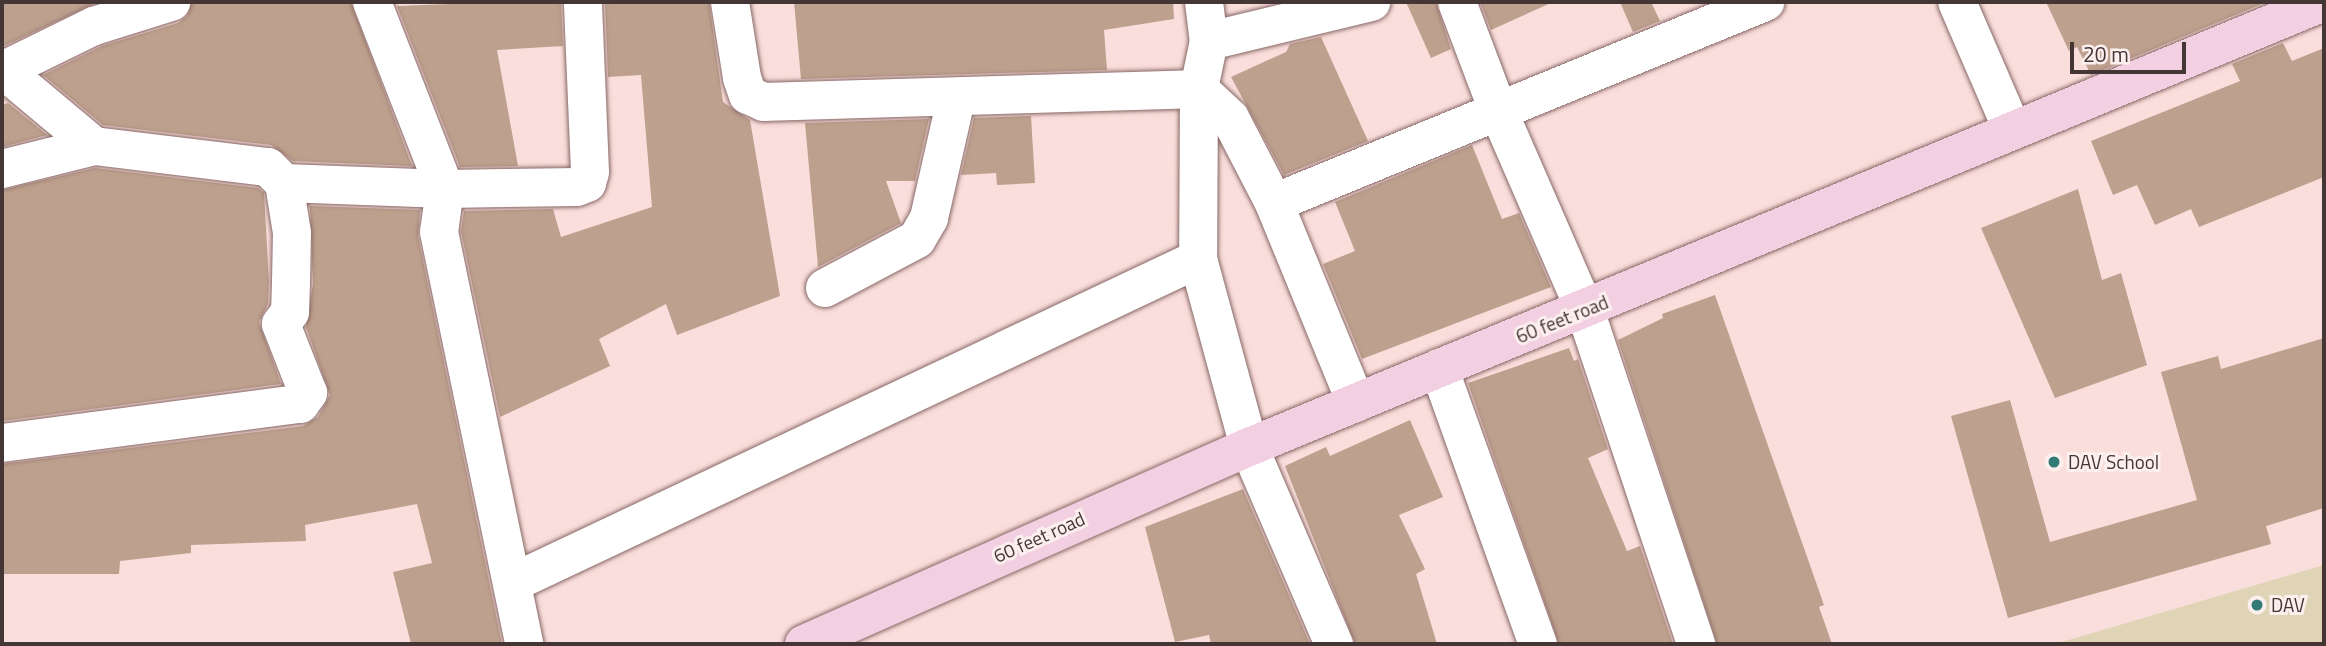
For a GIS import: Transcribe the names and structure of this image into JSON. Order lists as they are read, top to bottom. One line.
{"streets":{"street":["60 feet road"]},"places":["DAV School","DAV"],"scale_bar":"20 m"}
